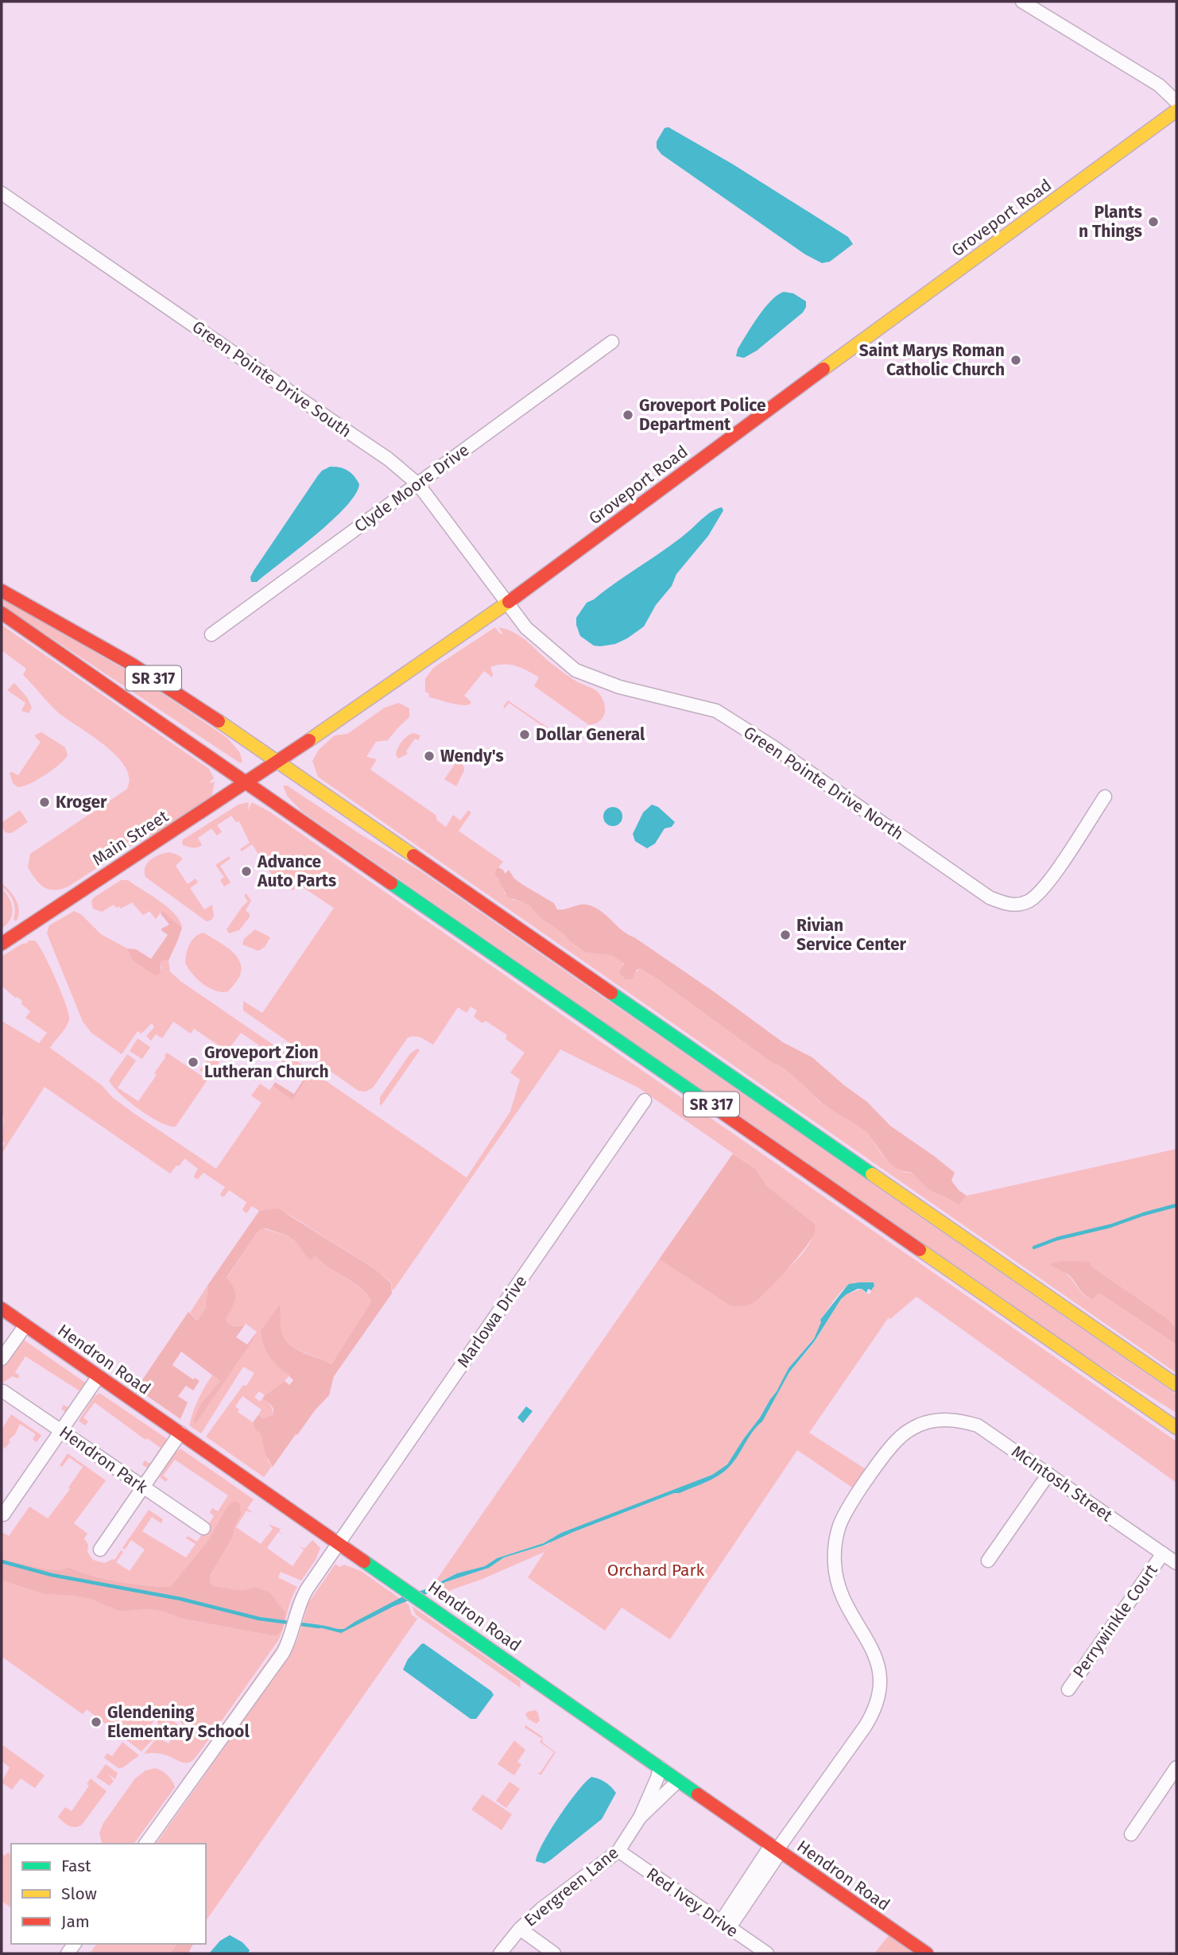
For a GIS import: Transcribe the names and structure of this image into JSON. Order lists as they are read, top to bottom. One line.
{"streets":{"main road":["Groveport Road","SR 317","Main Street","Hendron Road"],"street":["Green Pointe Drive South","Clyde Moore Drive","Green Pointe Drive North","Marlowa Drive","Hendron Park","McIntosh Street","Perrywinkle Court","Evergreen Lane","Red Ivey Drive"]},"crossings":[["Groveport Road","Green Pointe Drive South"],["Groveport Road","SR 317"],["Groveport Road","Green Pointe Drive North"],["Groveport Road","Main Street"],["Green Pointe Drive South","Clyde Moore Drive"],["Green Pointe Drive South","Green Pointe Drive North"],["SR 317","Main Street"],["Marlowa Drive","Hendron Road"],["Hendron Road","McIntosh Street"],["Hendron Road","Evergreen Lane"],["McIntosh Street","Perrywinkle Court"],["Evergreen Lane","Red Ivey Drive"]],"parks":["Orchard Park"],"places":["Plants n Things","Saint Marys Roman Catholic Church","Groveport Police Department","Dollar General","Wendy's","Kroger","Advance Auto Parts","Rivian Service Center","Groveport Zion Lutheran Church","Glendening Elementary School"],"legend":["Fast","Slow","Jam"]}
